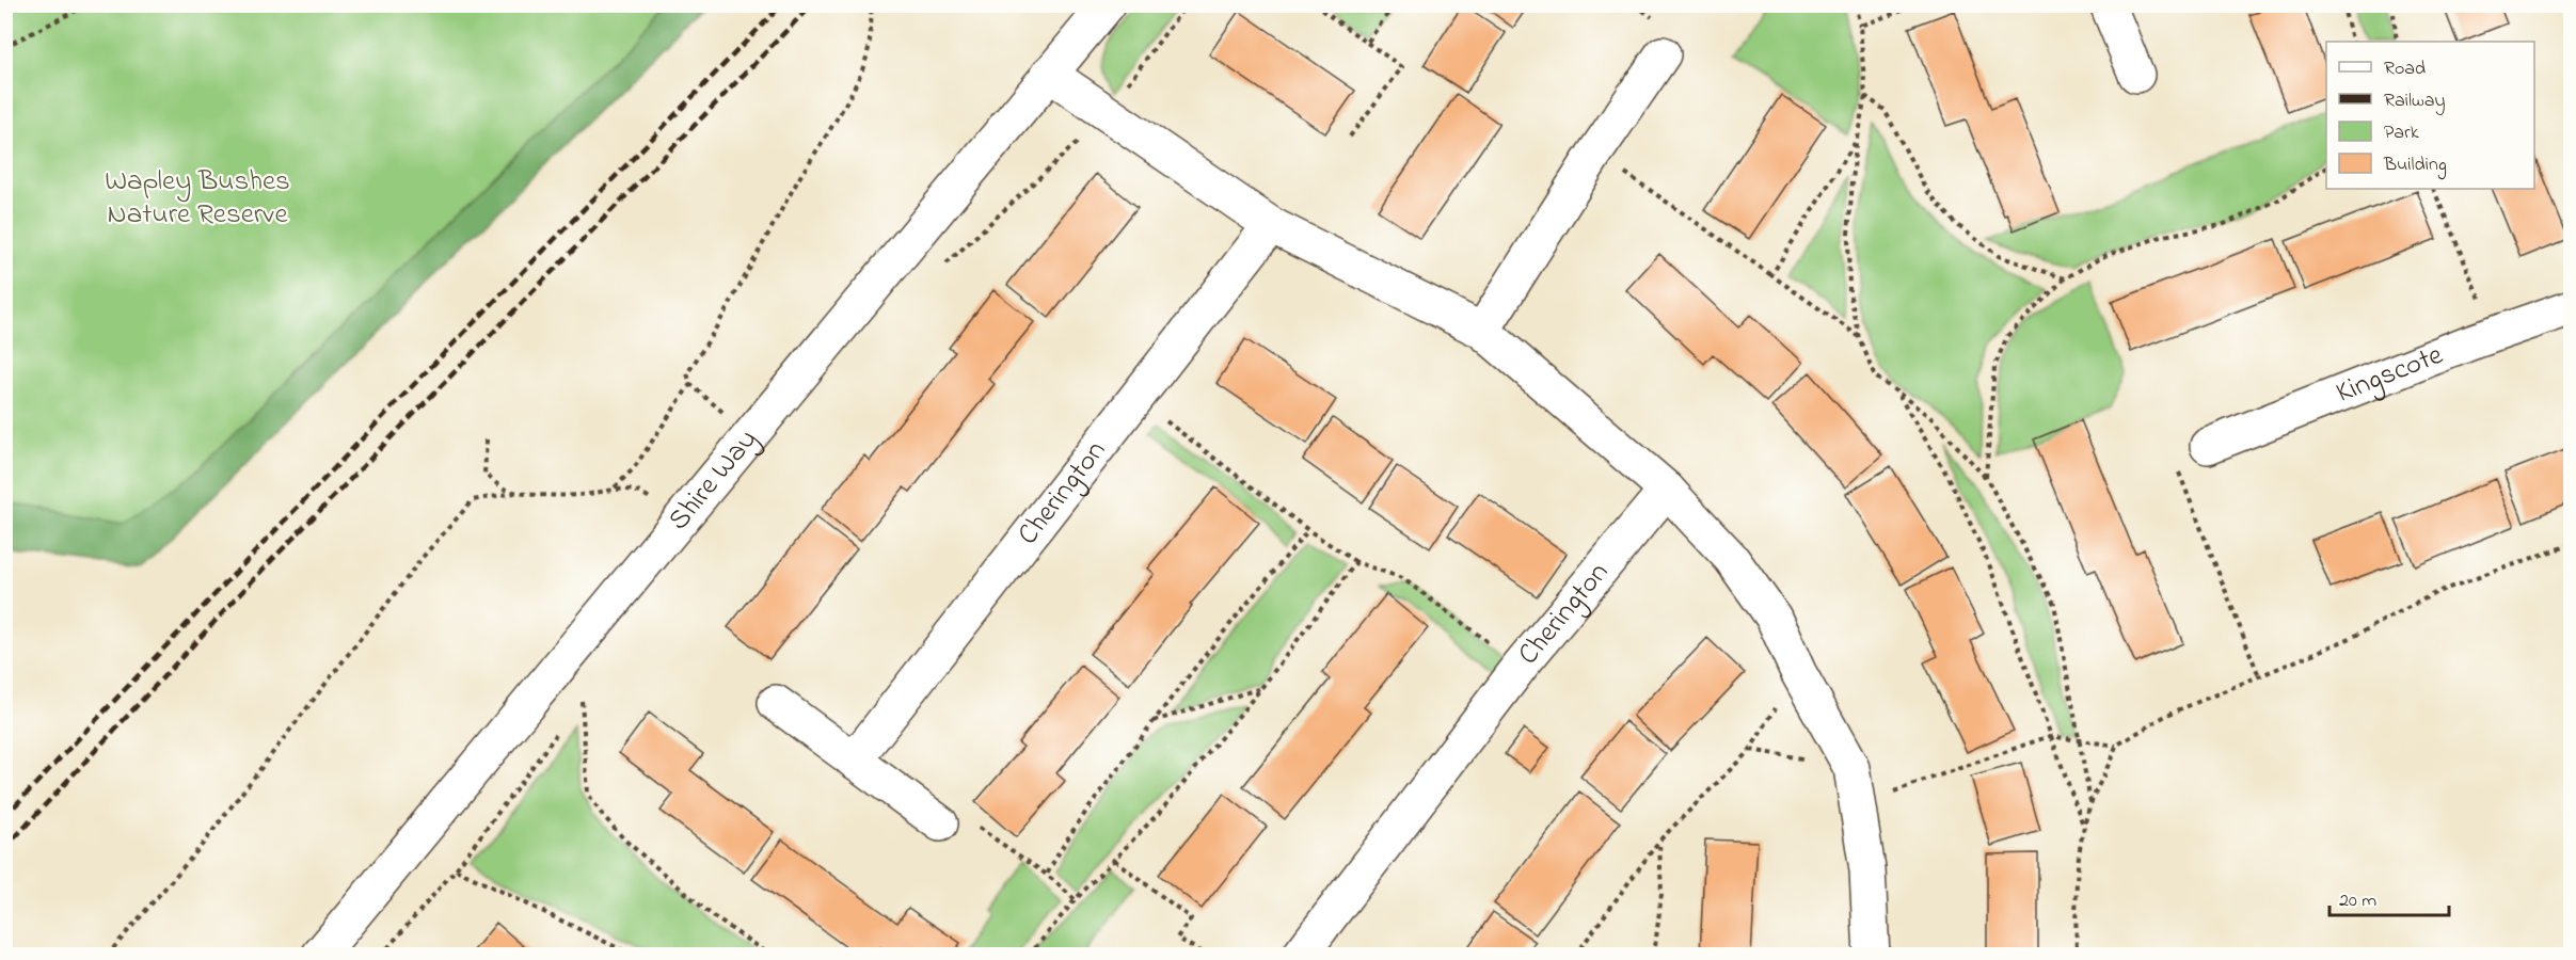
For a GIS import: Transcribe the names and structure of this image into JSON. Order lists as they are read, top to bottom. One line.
{"streets":{"street":["Kingscote","Shire Way","Cherington"]},"parks":["Wapley Bushes Nature Reserve"],"legend":["Road","Railway","Park","Building"],"scale_bar":"20 m"}
